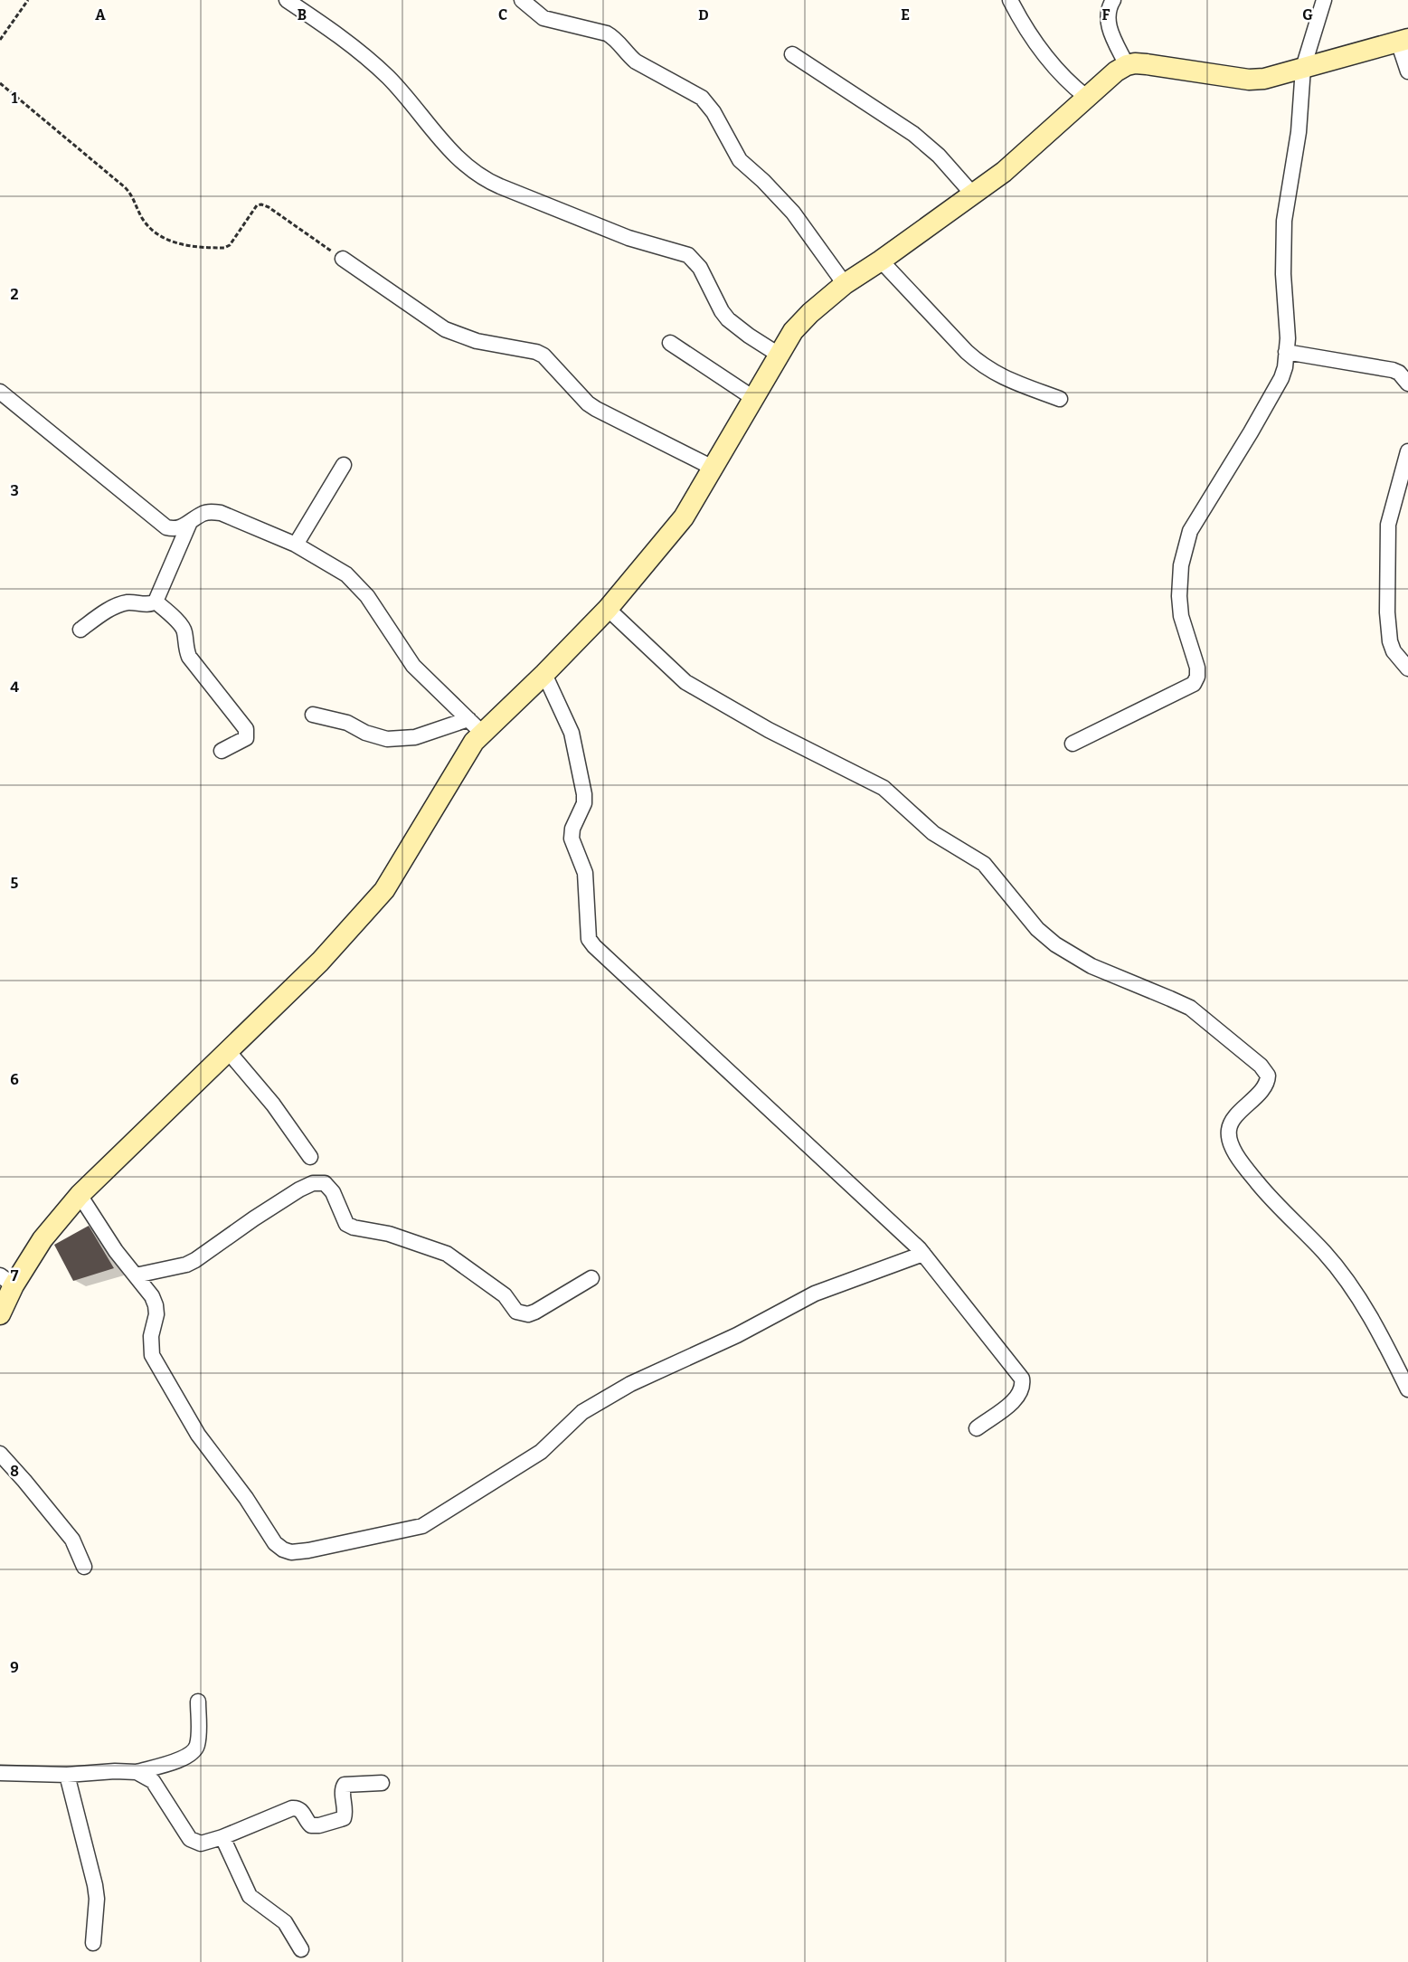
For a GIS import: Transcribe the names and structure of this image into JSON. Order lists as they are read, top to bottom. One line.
{"grid":{"columns":["A","B","C","D","E","F","G"],"rows":["1","2","3","4","5","6","7","8","9"]}}
